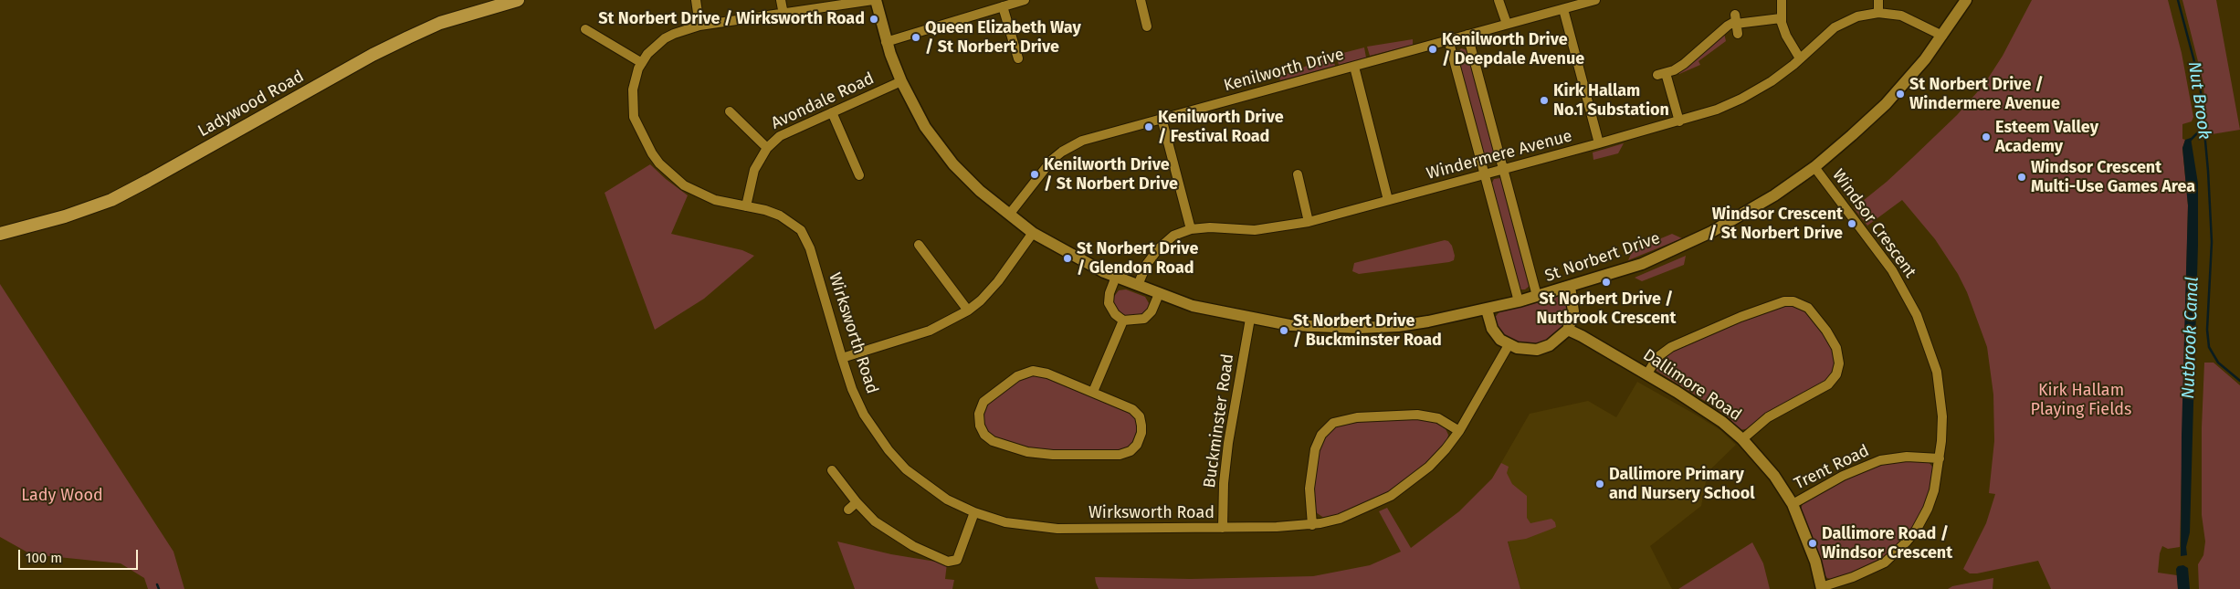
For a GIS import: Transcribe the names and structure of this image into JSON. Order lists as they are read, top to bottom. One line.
{"streets":{"main road":["Ladywood Road"],"street":["Kenilworth Drive","Avondale Road","Windermere Avenue","Windsor Crescent","St Norbert Drive","Wirksworth Road","Dallimore Road","Buckminster Road","Trent Road"]},"crossings":[["Kenilworth Drive","St Norbert Drive"],["Avondale Road","St Norbert Drive"],["Avondale Road","Wirksworth Road"],["Windermere Avenue","St Norbert Drive"],["Windsor Crescent","St Norbert Drive"],["Windsor Crescent","Dallimore Road"],["Windsor Crescent","Trent Road"],["St Norbert Drive","Wirksworth Road"],["St Norbert Drive","Buckminster Road"],["Wirksworth Road","Buckminster Road"],["Dallimore Road","Trent Road"]],"water":["Nut Brook","Nutbrook Canal"],"parks":["Kirk Hallam Playing Fields","Lady Wood"],"places":["St Norbert Drive / Wirksworth Road","Queen Elizabeth Way / St Norbert Drive","Kenilworth Drive / Deepdale Avenue","St Norbert Drive / Windermere Avenue","Kirk Hallam No.1 Substation","Kenilworth Drive / Festival Road","Esteem Valley Academy","Kenilworth Drive / St Norbert Drive","Windsor Crescent Multi-Use Games Area","Windsor Crescent / St Norbert Drive","St Norbert Drive / Glendon Road","St Norbert Drive / Nutbrook Crescent","St Norbert Drive / Buckminster Road","Dallimore Primary and Nursery School","Dallimore Road / Windsor Crescent"],"scale_bar":"100 m"}
